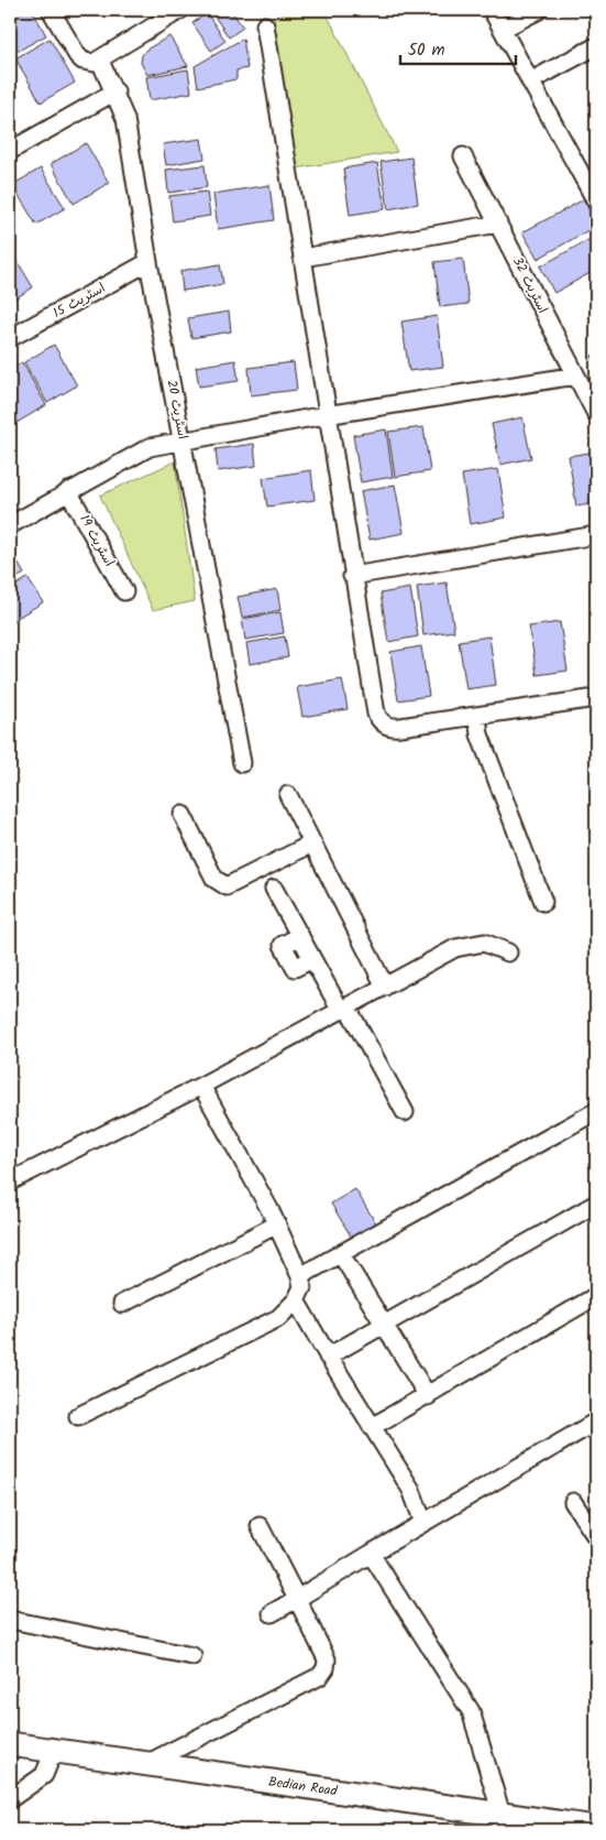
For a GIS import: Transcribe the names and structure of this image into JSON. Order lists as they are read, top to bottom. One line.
{"streets":{"main road":["Bedian Road"],"street":["اسٹریٹ 32","اسٹریٹ 15","اسٹریٹ 20","اسٹریٹ 19"]},"crossings":[["اسٹریٹ 15","اسٹریٹ 20"]],"scale_bar":"50 m"}
